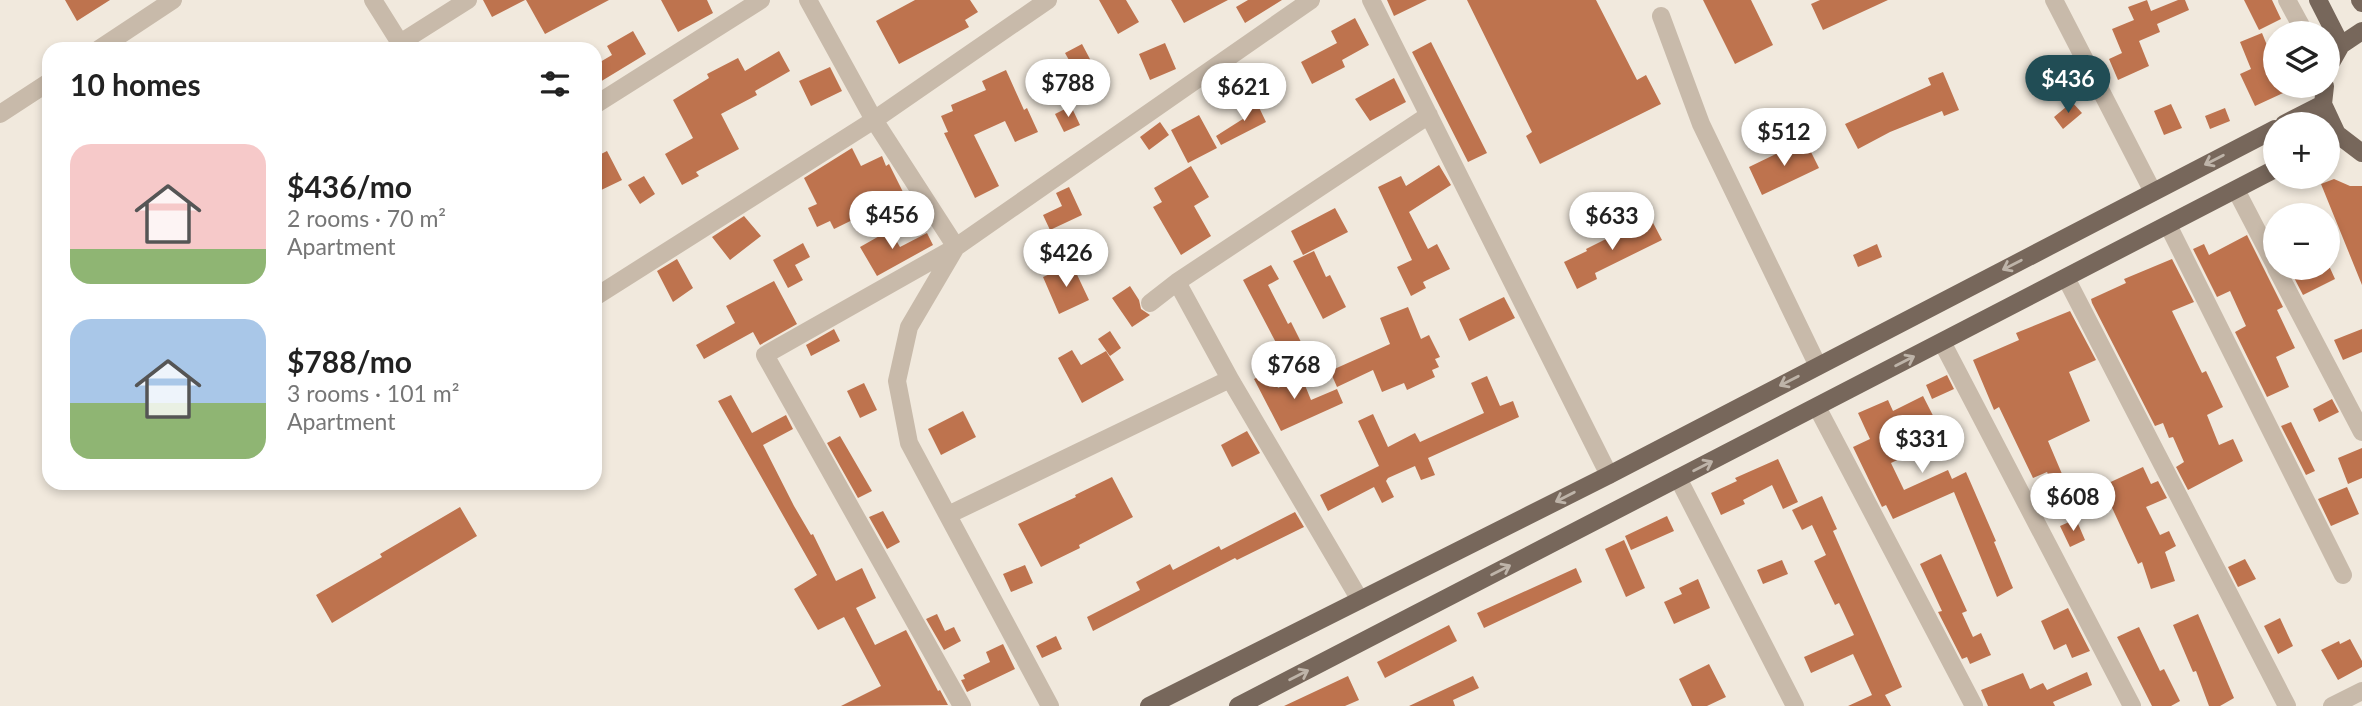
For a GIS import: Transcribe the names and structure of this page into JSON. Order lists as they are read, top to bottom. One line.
{"page":{"map_buttons":["+","−"],"heading":"10 homes","price":["$436","$788","$621","$512","$456","$633","$426","$768","$331","$608"],"list":[{"name":"$436/mo","note":"2 rooms · 70 m² · Apartment"},{"name":"$788/mo","note":"3 rooms · 101 m² · Apartment"}]}}
